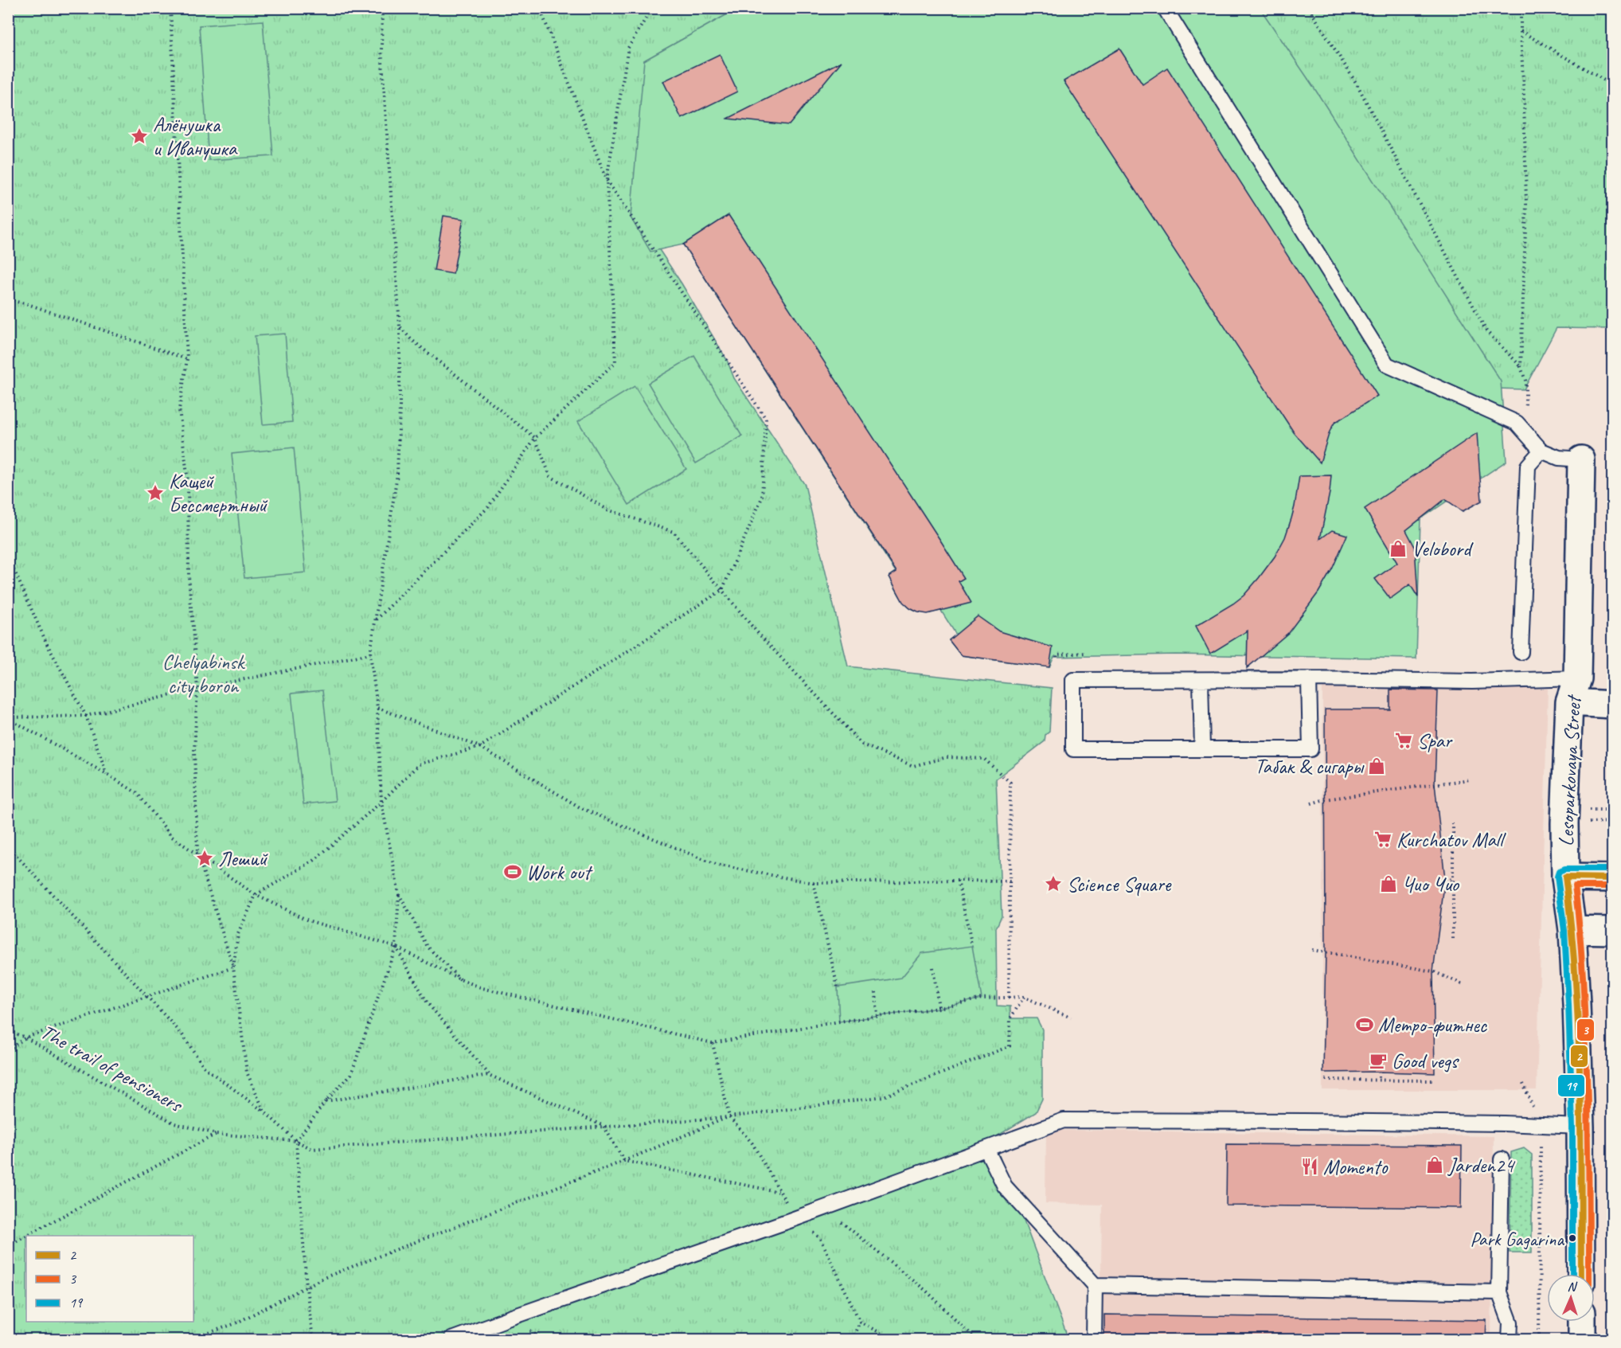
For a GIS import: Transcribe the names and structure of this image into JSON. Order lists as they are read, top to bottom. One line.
{"streets":{"main road":["Lesoparkovaya Street"],"path":["The trail of pensioners"]},"parks":["Chelyabinsk city boron"],"places":{"place":["Алёнушка и Иванушка","Кащей Бессмертный","Леший","Science Square"],"shop":["Velobord","Табак & сигары","Чио Чио","Jarden24"],"supermarket":["Spar","Kurchatov Mall"],"sports":["Work out","Метро-фитнес"],"cafe":["Good vegs"],"restaurant":["Momento"],"other":["Park Gagarina"]},"lines":["transit line 19","transit line 2","transit line 3"],"legend":["2","3","19"],"north":"top"}
